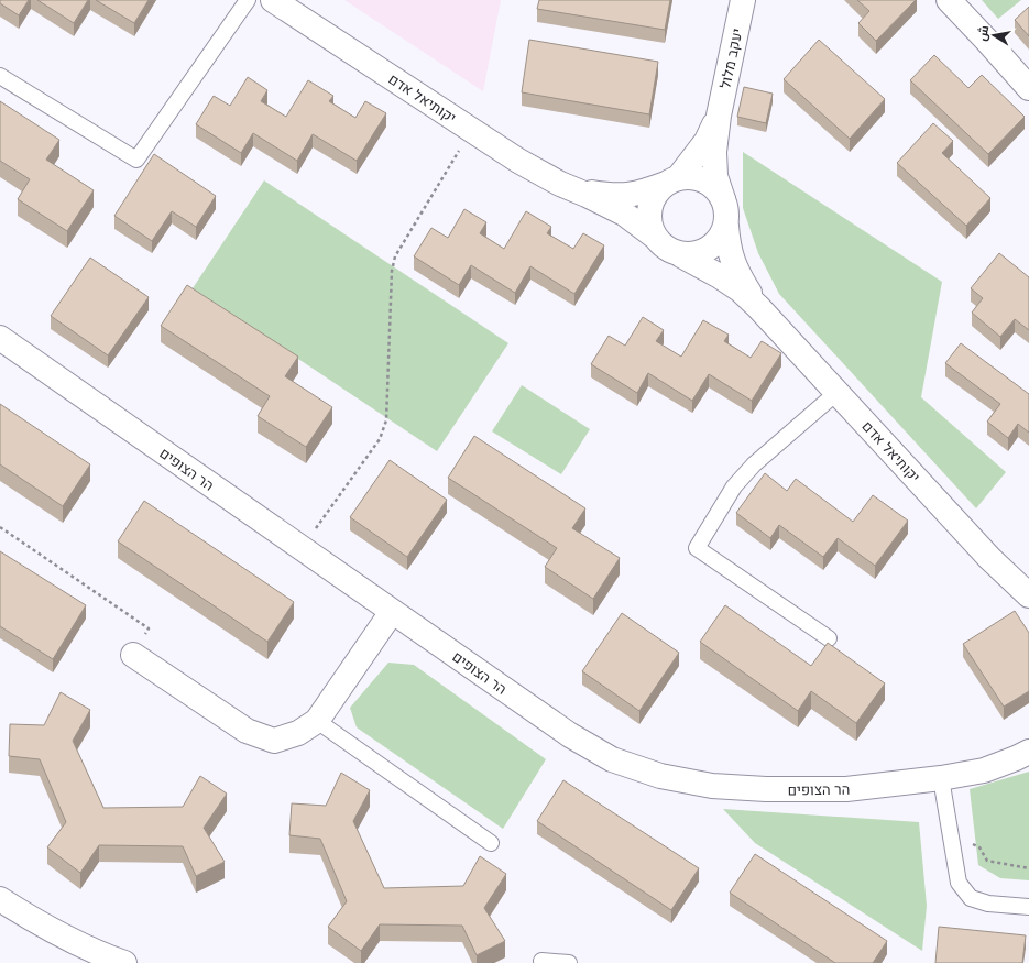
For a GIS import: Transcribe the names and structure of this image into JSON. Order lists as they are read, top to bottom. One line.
{"streets":{"street":["יעקב מלול","יקותיאל אדם","הר הצופים"]},"crossings":[["יעקב מלול","יקותיאל אדם"]],"north":"left"}
